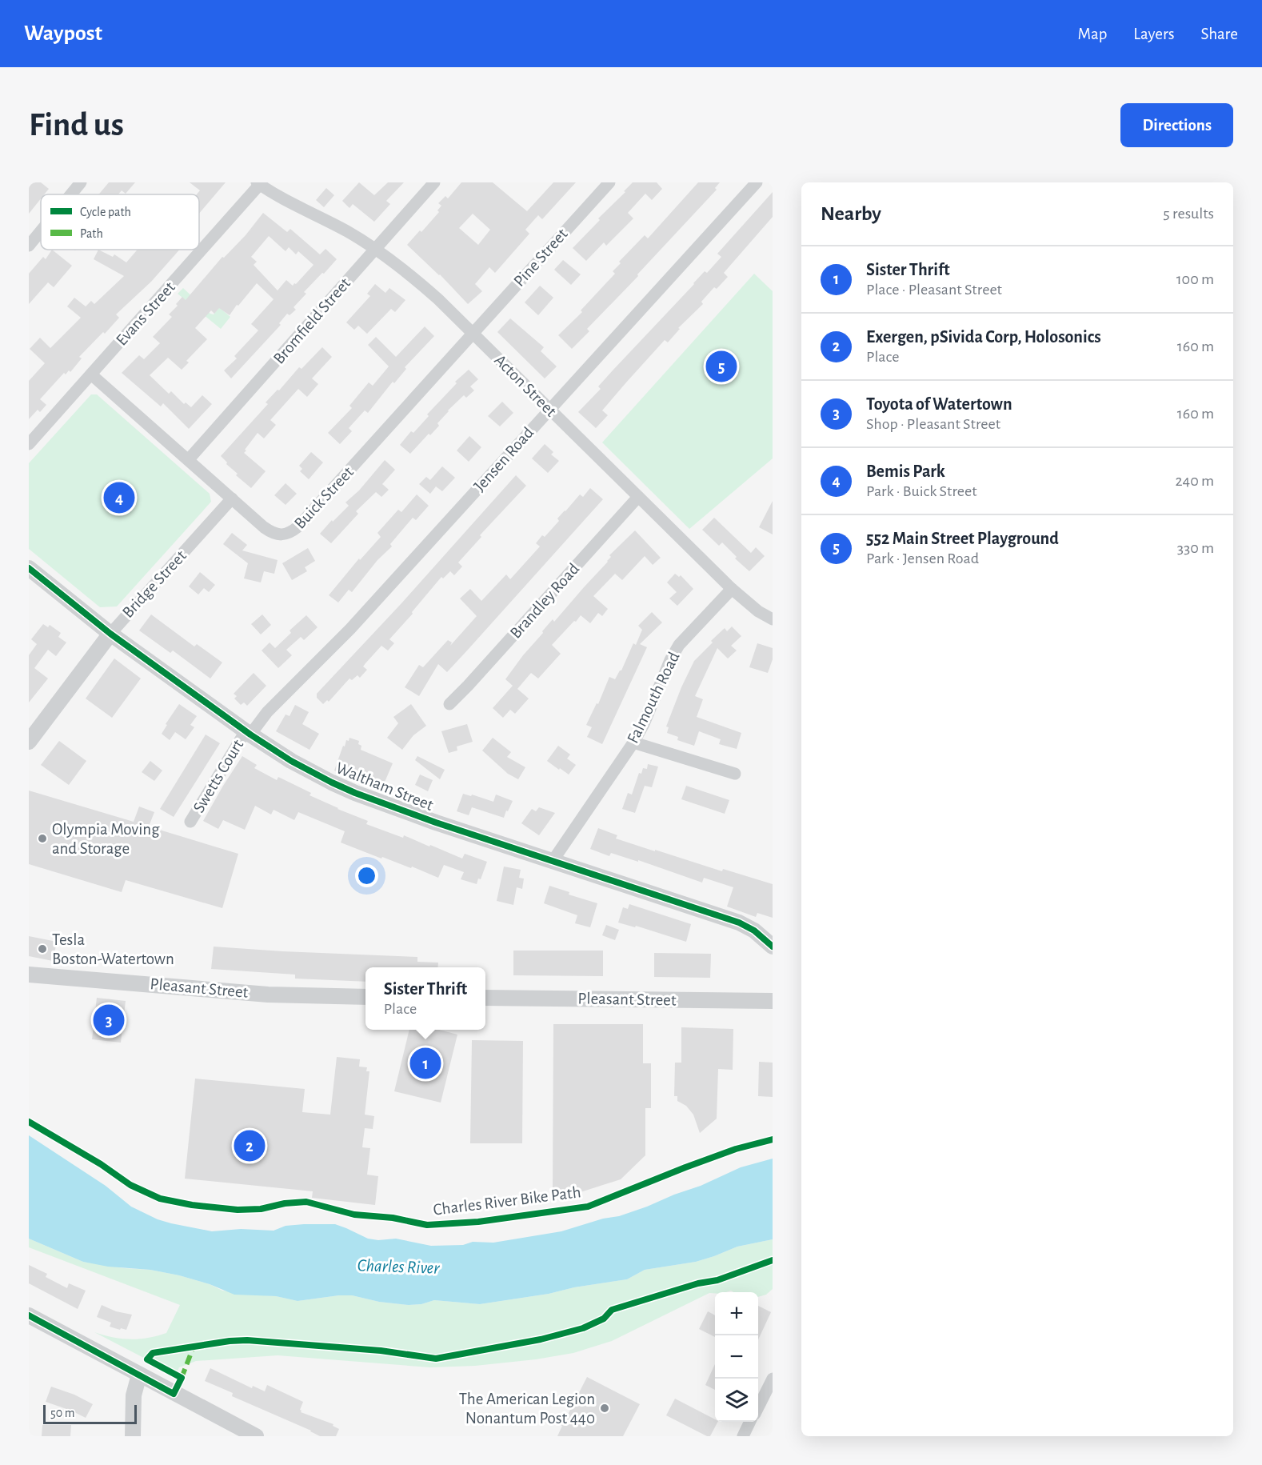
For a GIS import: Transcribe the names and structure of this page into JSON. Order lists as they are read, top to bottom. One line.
{"streets":{"street":["Pine Street","Evans Street","Bromfield Street","Acton Street","Jensen Road","Buick Street","Bridge Street","Brandley Road","Falmouth Road","Swetts Court","Waltham Street","Pleasant Street"],"cycle path":["Charles River Bike Path"]},"crossings":[["Pine Street","Acton Street"],["Pine Street","Buick Street"],["Evans Street","Acton Street"],["Evans Street","Buick Street"],["Bromfield Street","Acton Street"],["Bromfield Street","Buick Street"],["Acton Street","Jensen Road"],["Acton Street","Buick Street"],["Acton Street","Brandley Road"],["Acton Street","Falmouth Road"],["Jensen Road","Swetts Court"],["Jensen Road","Waltham Street"],["Buick Street","Bridge Street"],["Bridge Street","Waltham Street"],["Falmouth Road","Waltham Street"],["Swetts Court","Waltham Street"]],"water":["Charles River"],"places":["Olympia Moving and Storage","Tesla Boston-Watertown","The American Legion Nonantum Post 440"],"legend":["Cycle path","Path"],"scale_bar":"50 m","page":{"header":"Waypost","nav":["Map","Layers","Share"],"buttons":"Directions","title":"Find us","heading":["Nearby","5 results"],"list":[{"mark":"1","name":"Sister Thrift","note":"Place · Pleasant Street","value":"100 m"},{"mark":"2","name":"Exergen, pSivida Corp, Holosonics","note":"Place","value":"160 m"},{"mark":"3","name":"Toyota of Watertown","note":"Shop · Pleasant Street","value":"160 m"},{"mark":"4","name":"Bemis Park","note":"Park · Buick Street","value":"240 m"},{"mark":"5","name":"552 Main Street Playground","note":"Park · Jensen Road","value":"330 m"}],"pins":["5","4","3","1","2"],"popup":["Sister Thrift","Place"],"map_buttons":["+","−"],"scale":"50 m"}}
